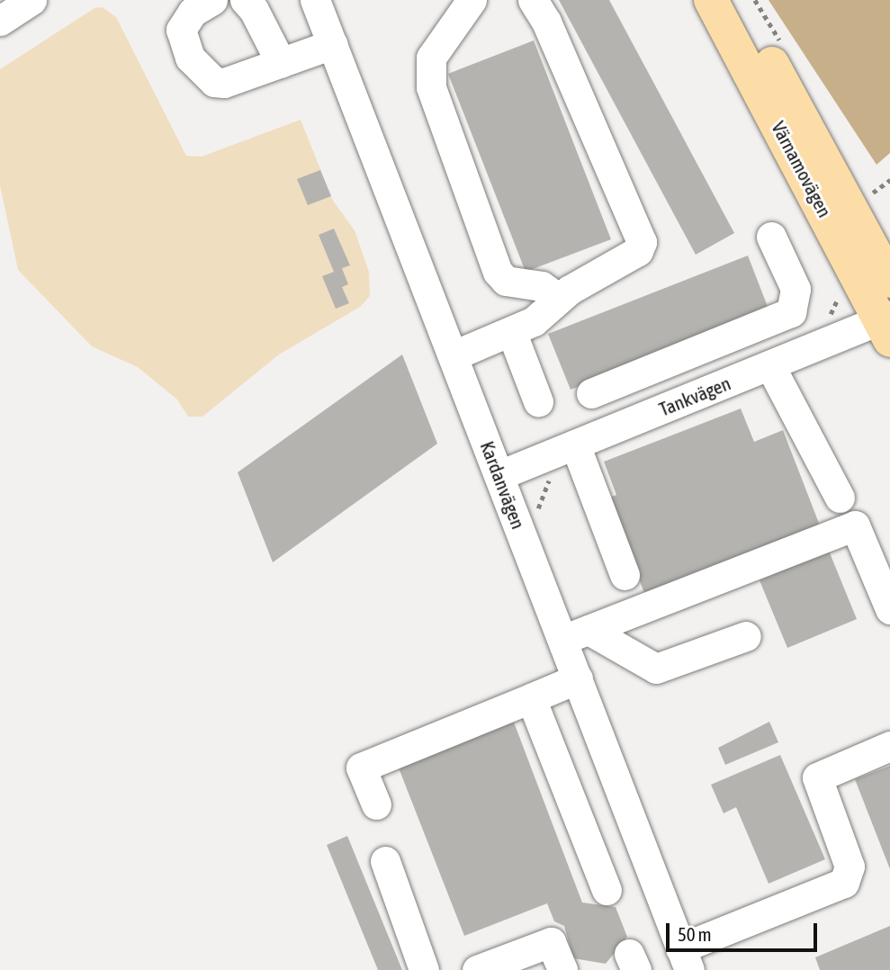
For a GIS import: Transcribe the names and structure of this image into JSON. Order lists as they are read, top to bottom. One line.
{"streets":{"main road":["Värnamovägen"],"street":["Tankvägen","Kardanvägen"]},"crossings":[["Värnamovägen","Tankvägen"],["Tankvägen","Kardanvägen"]],"scale_bar":"50 m"}
